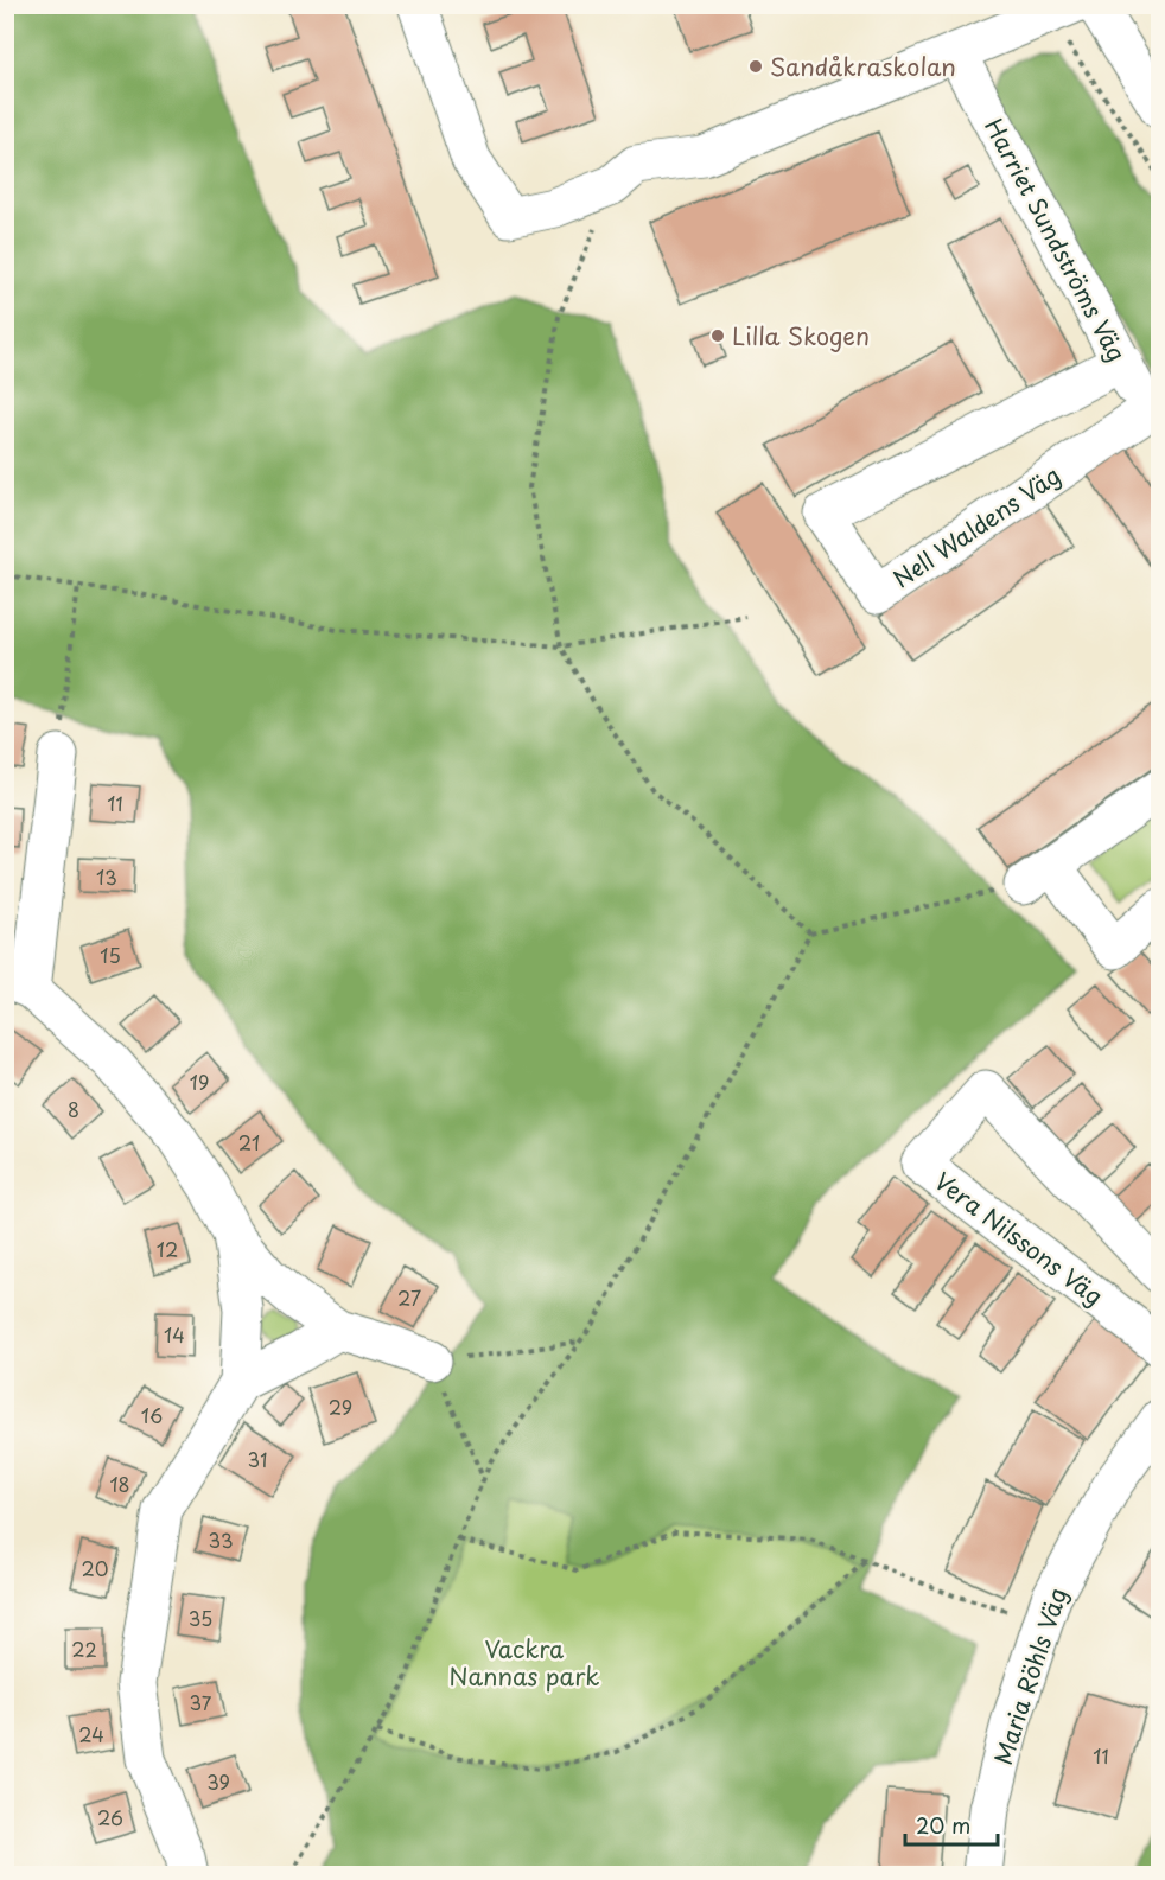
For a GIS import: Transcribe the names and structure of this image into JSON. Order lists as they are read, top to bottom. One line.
{"streets":{"street":["Harriet Sundströms Väg","Nell Waldens Väg","Vera Nilssons Väg","Maria Röhls Väg"]},"crossings":[["Harriet Sundströms Väg","Nell Waldens Väg"]],"parks":["Vackra Nannas park"],"places":["Sandåkraskolan","Lilla Skogen"],"house_numbers":["11","13","15","19","8","21","12","27","14","29","16","31","18","33","20","35","22","37","24","11","39","26"],"scale_bar":"20 m"}
